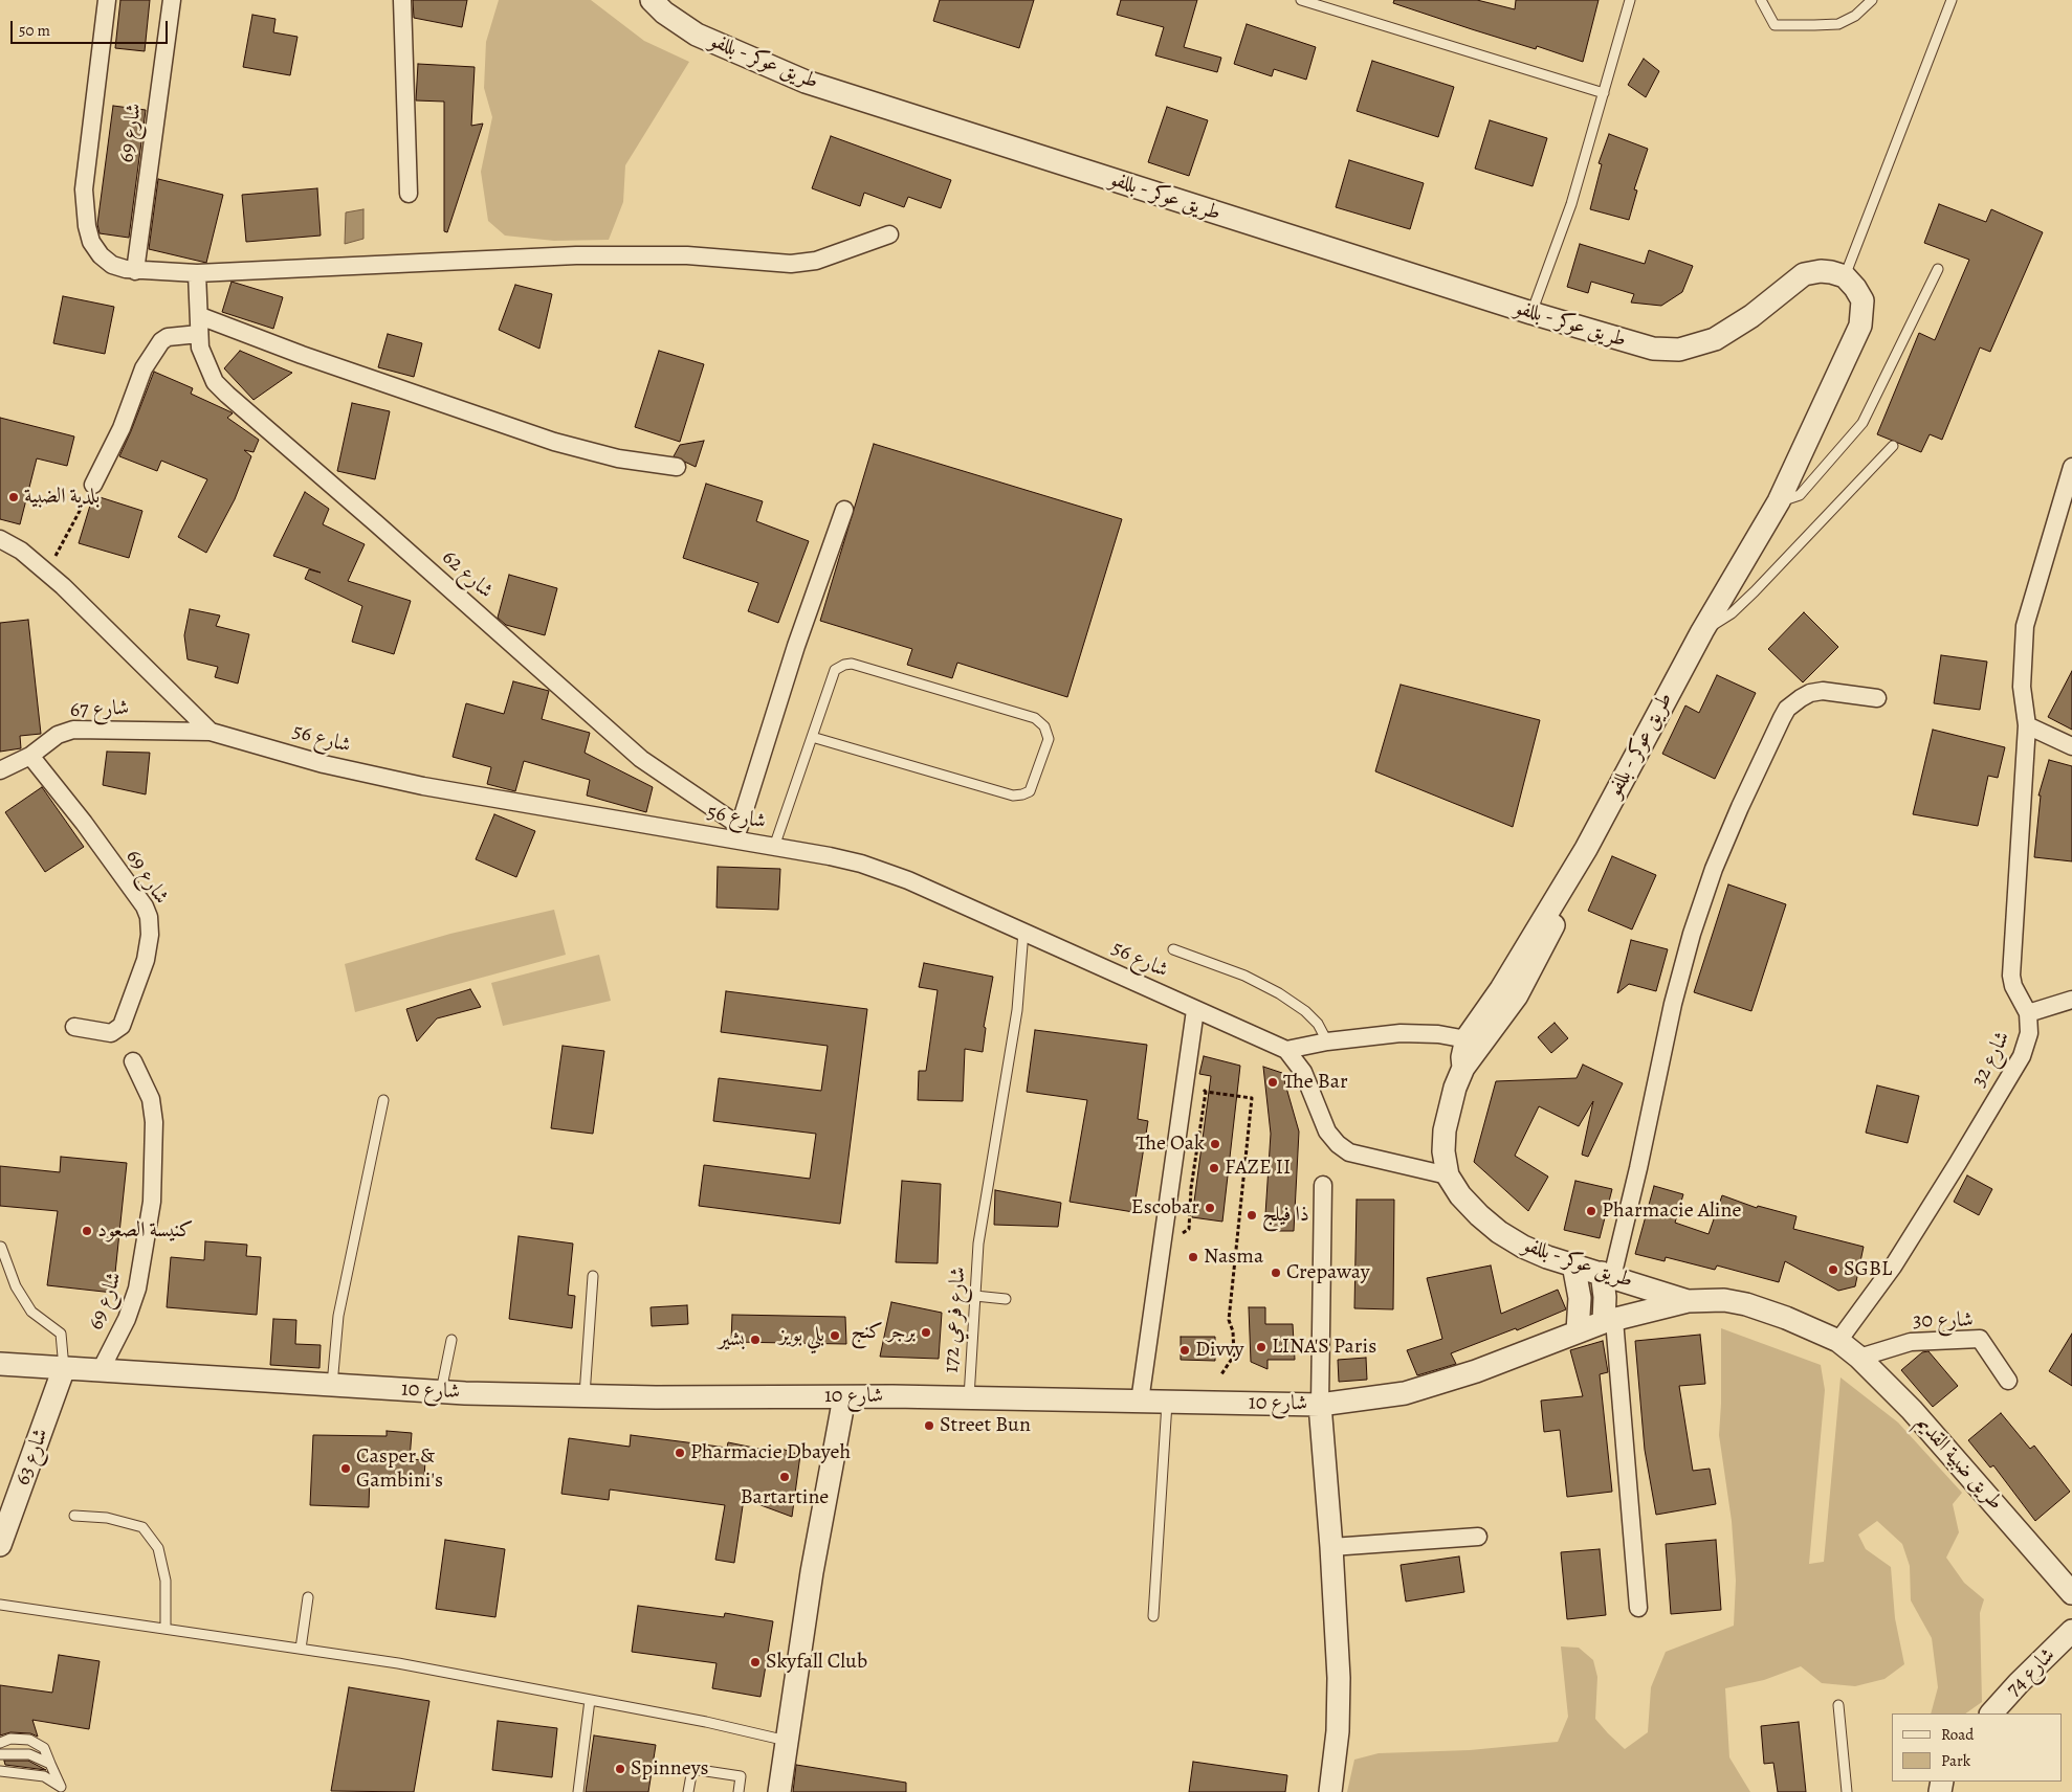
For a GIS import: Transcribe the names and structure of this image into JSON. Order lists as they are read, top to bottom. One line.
{"streets":{"street":["طريق عوكر - بللفو","شارع 69","شارع 62","شارع 67","شارع 56","شارع 32","شارع 30","شارع 10","شارع 63","طريق ضبية القديم","شارع 74"],"lane":["شارع فرعي 172"]},"crossings":[["طريق عوكر - بللفو","شارع 56"],["طريق عوكر - بللفو","طريق ضبية القديم"],["شارع 69","شارع 67"],["شارع 69","شارع 10"],["شارع 62","شارع 56"],["شارع 67","شارع 56"],["شارع 56","شارع فرعي 172"],["شارع 32","طريق ضبية القديم"],["شارع فرعي 172","شارع 10"],["شارع 30","طريق ضبية القديم"],["شارع 10","شارع 63"]],"places":["بلدية الضبية","The Bar","The Oak","FAZE II","Escobar","Pharmacie Aline","ذا فيلج","كنيسة الصعود","Nasma","SGBL","Crepaway","برجر كنج","بلي بويز","بشير","LINA'S Paris","Divvy","Street Bun","Pharmacie Dbayeh","Casper & Gambini's","Bartartine","Skyfall Club","Spinneys"],"legend":["Road","Park"],"scale_bar":"50 m"}
